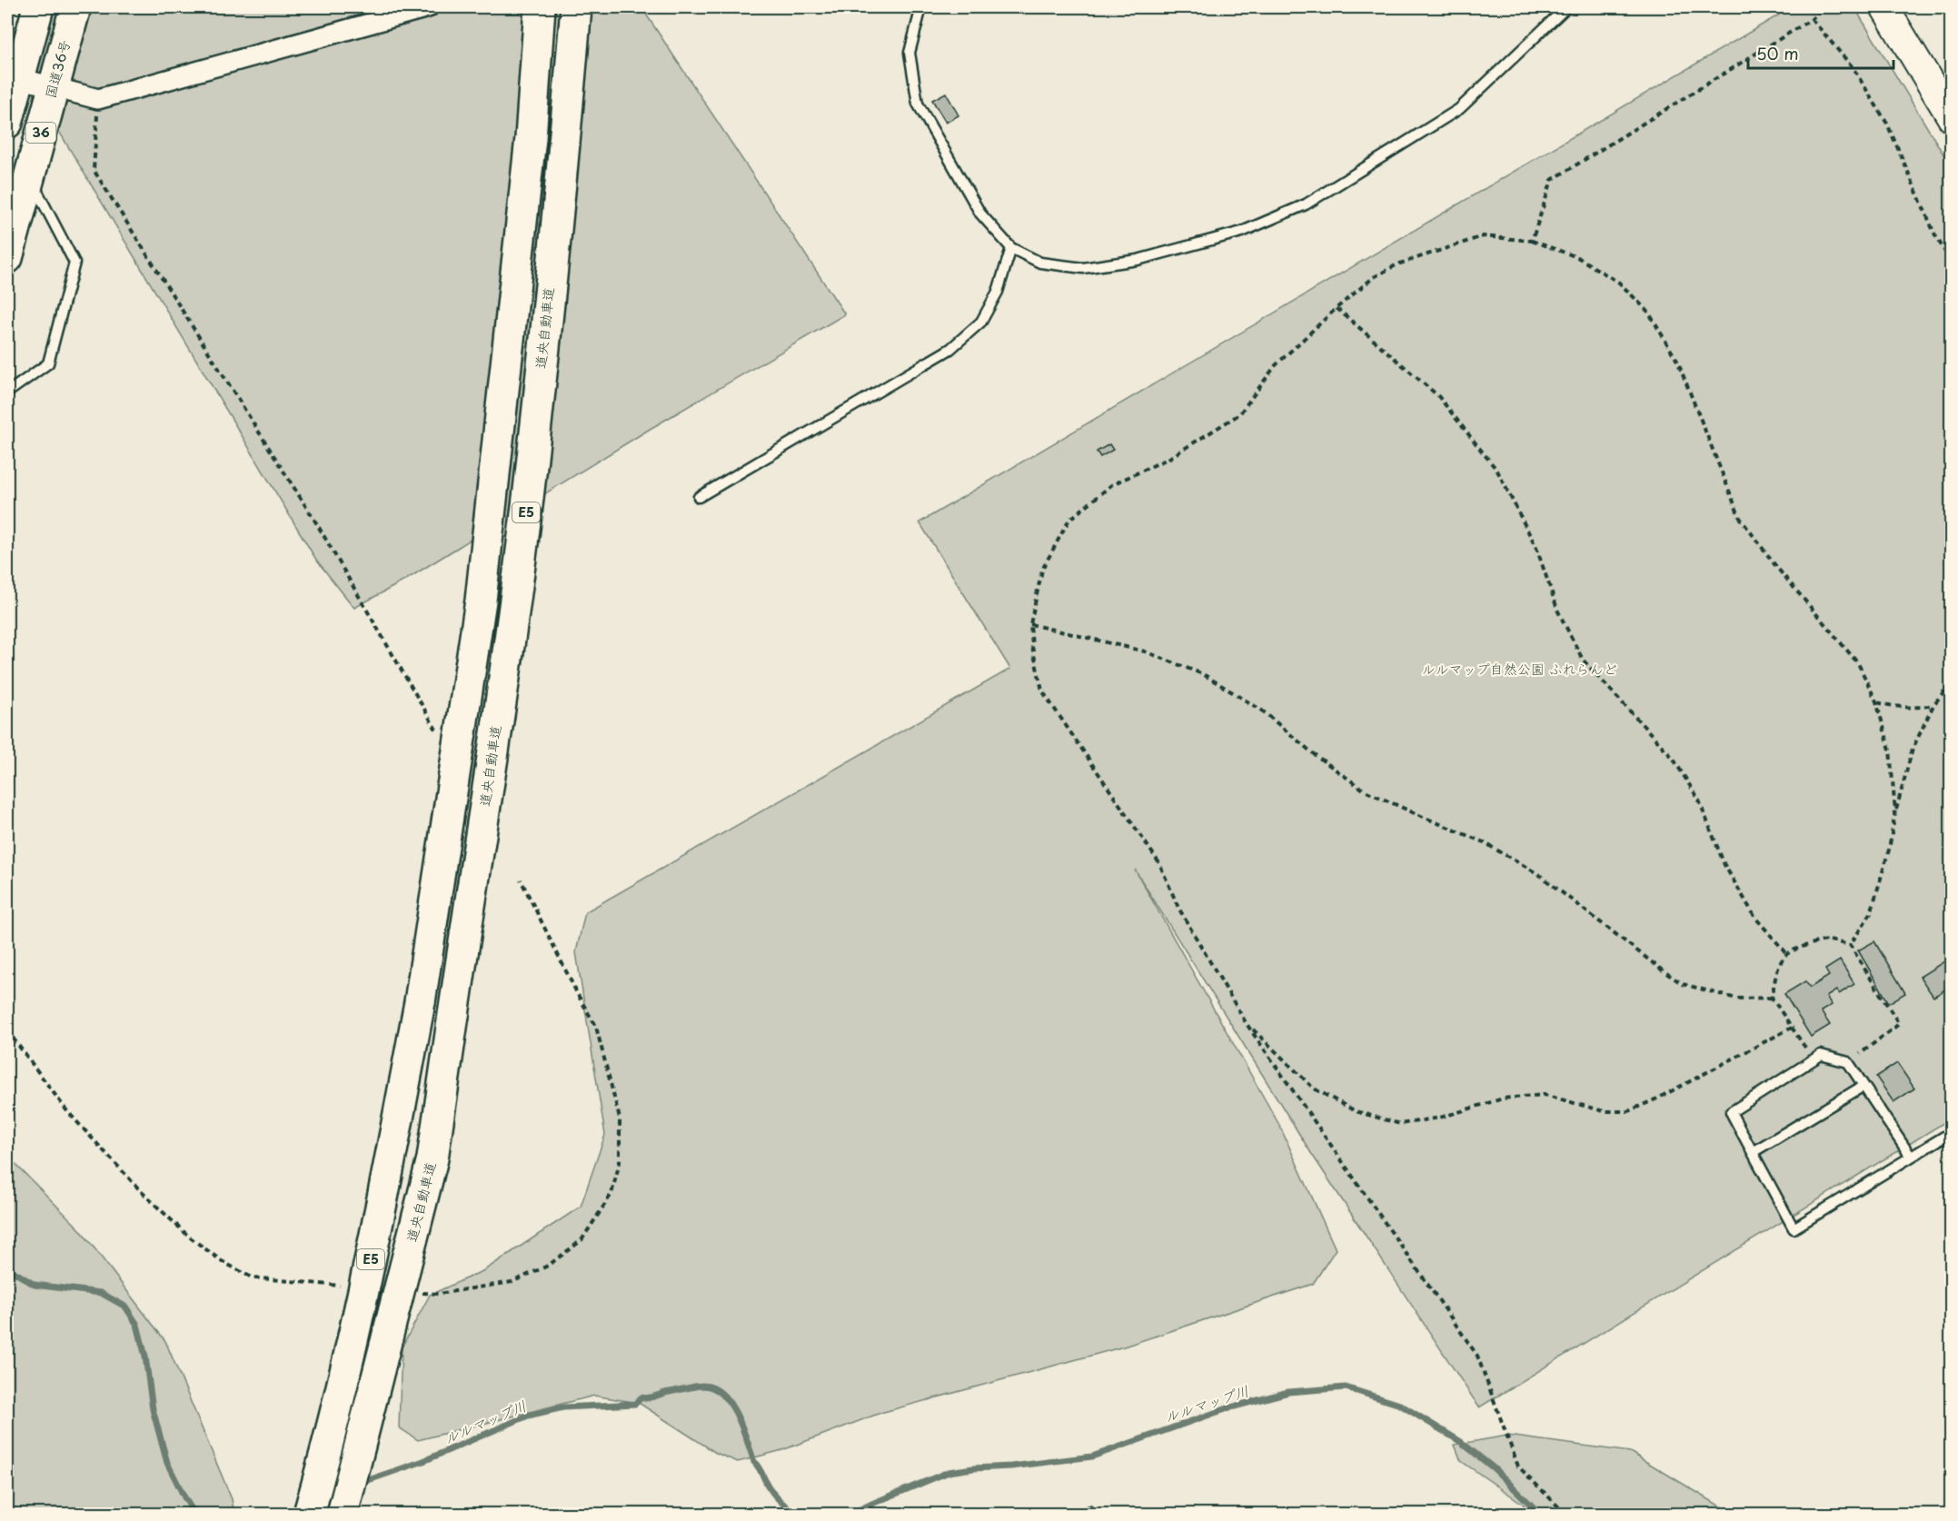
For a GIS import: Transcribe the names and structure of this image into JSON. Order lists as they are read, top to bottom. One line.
{"streets":{"highway":["国道36号","36","道央自動車道","E5"]},"water":["ルルマップ川"],"parks":["ルルマップ自然公園 ふれらんど"],"scale_bar":"50 m"}
